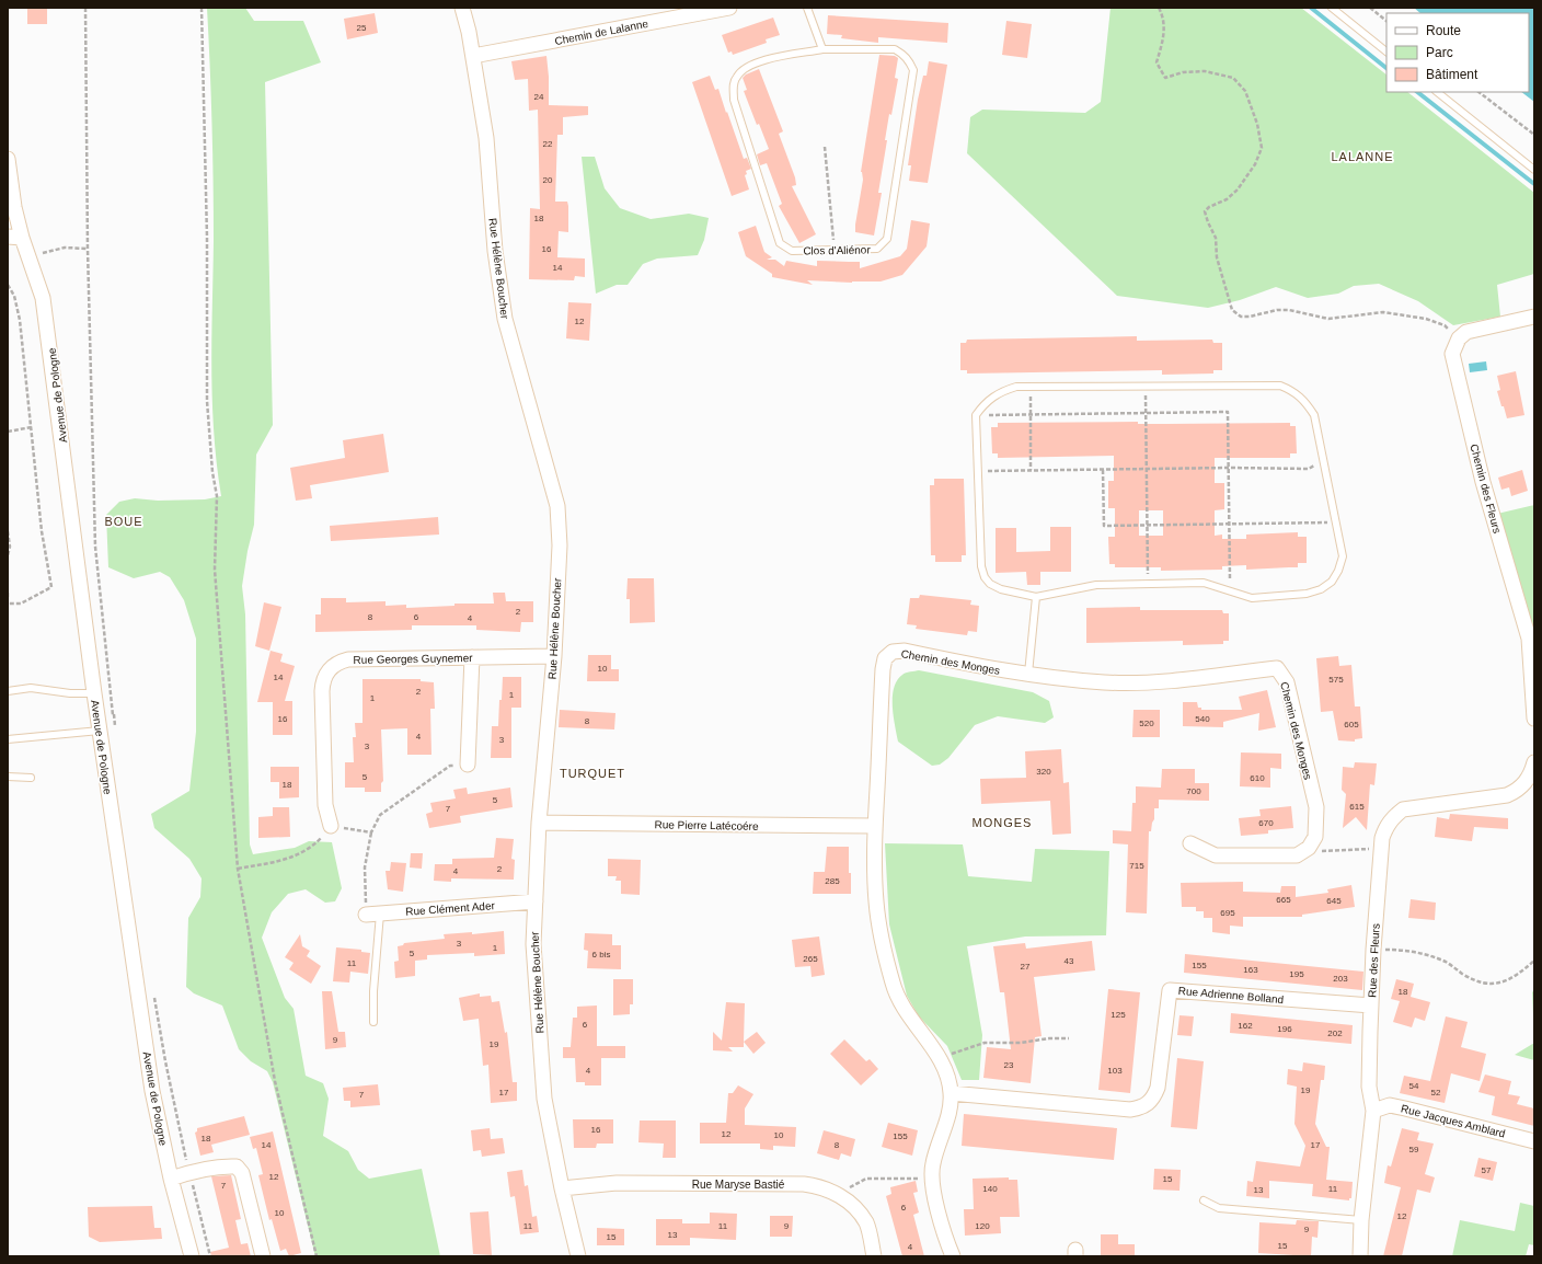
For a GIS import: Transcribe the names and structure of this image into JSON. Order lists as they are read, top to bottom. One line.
{"streets":{"street":["Chemin de Lalanne","Rue Hélène Boucher","Avenue de Pologne","Chemin des Fleurs","Rue Georges Guynemer","Chemin des Monges","Rue Pierre Latécoére","Rue Clément Ader","Rue des Fleurs","Rue Adrienne Bolland","Rue Jacques Amblard","Rue Maryse Bastié"],"lane":["Clos d'Aliénor"]},"crossings":[["Chemin de Lalanne","Rue Hélène Boucher"],["Rue Hélène Boucher","Rue Georges Guynemer"],["Rue Hélène Boucher","Rue Pierre Latécoére"],["Rue Hélène Boucher","Rue Clément Ader"],["Rue Hélène Boucher","Rue Maryse Bastié"],["Chemin des Monges","Rue Pierre Latécoére"],["Chemin des Monges","Rue Adrienne Bolland"],["Rue des Fleurs","Rue Adrienne Bolland"],["Rue des Fleurs","Rue Jacques Amblard"]],"districts":["LALANNE","BOUE","TURQUET","MONGES"],"house_numbers":["25","24","22","20","18","16","14","12","2","8","6","4","10","14","575","2","1","1","16","540","8","520","605","4","3","3","320","5","610","18","700","5","615","7","670","715","2","4","285","665","645","695","3","1","5","6 bis","265","43","11","155","27","163","195","203","18","125","6","162","196","202","9","19","23","4","103","54","19","17","52","7","16","12","10","155","18","14","8","17","59","57","12","15","7","140","11","13","6","10","12","11","11","9","120","9","13","15","15","4"],"legend":["Route","Parc","Bâtiment"]}
